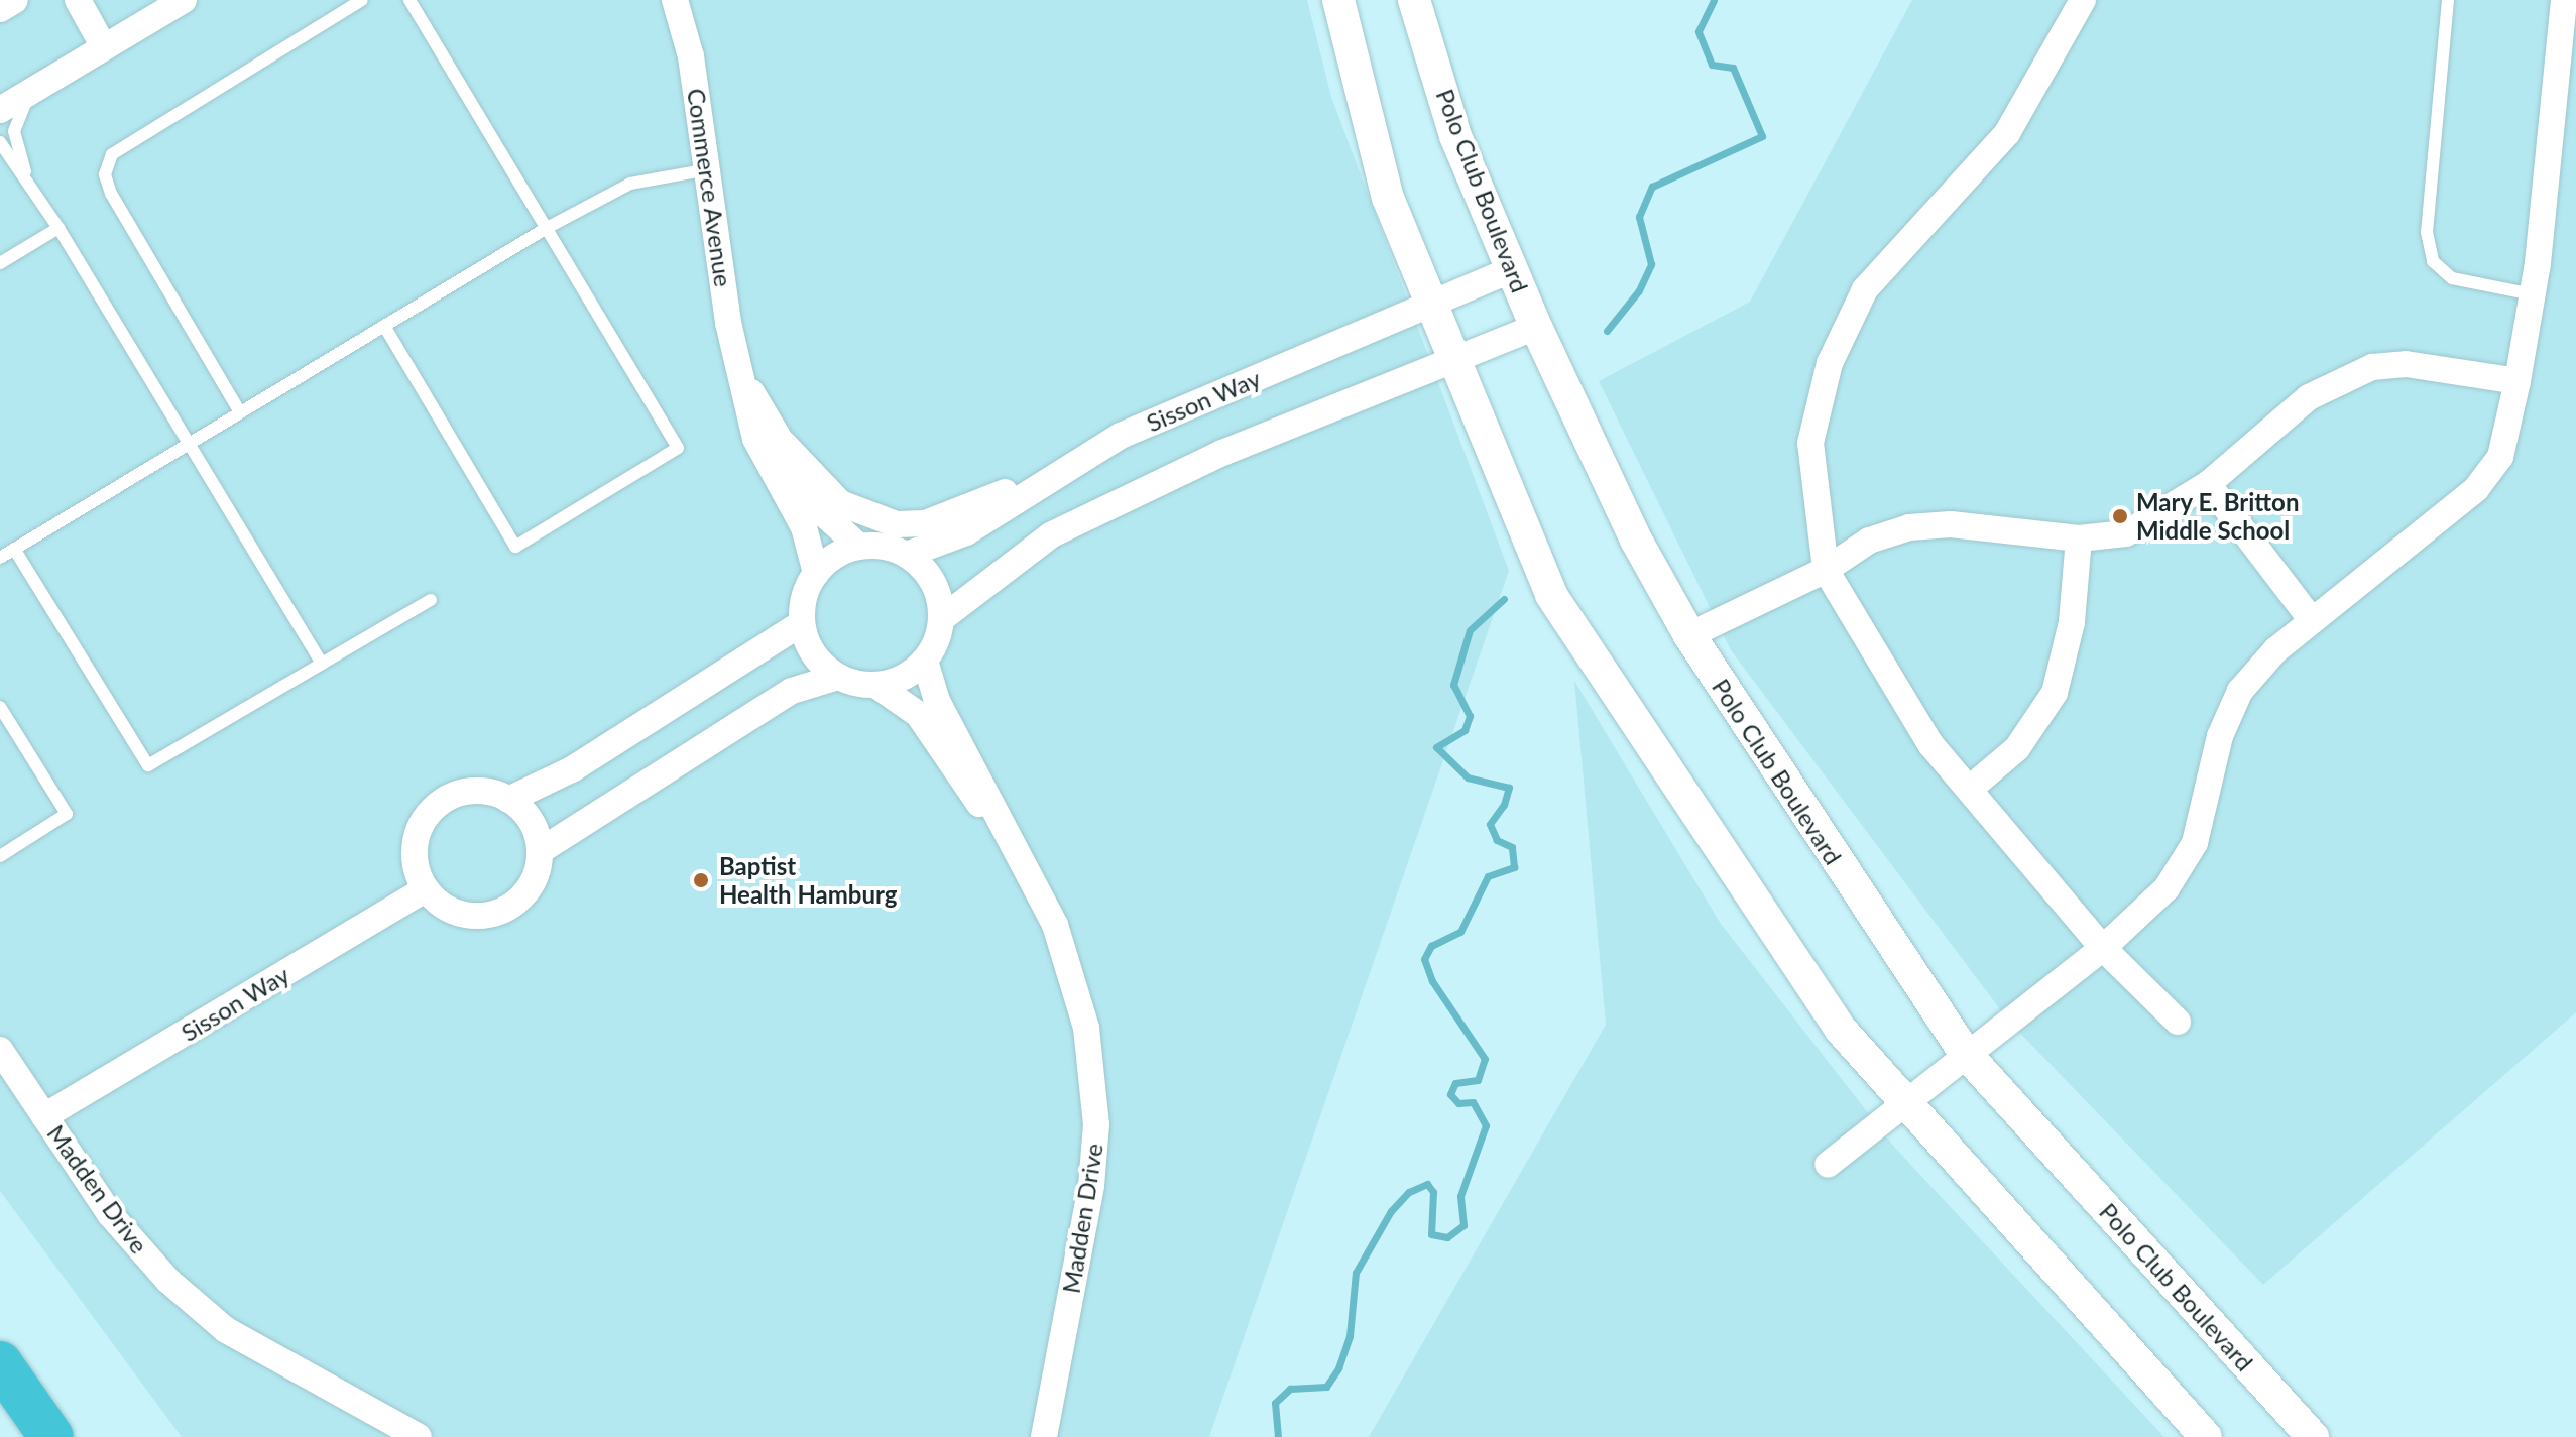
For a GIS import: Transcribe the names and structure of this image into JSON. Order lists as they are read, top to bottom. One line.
{"streets":{"street":["Commerce Avenue","Polo Club Boulevard","Sisson Way","Madden Drive"]},"crossings":[["Commerce Avenue","Sisson Way"],["Commerce Avenue","Madden Drive"],["Polo Club Boulevard","Sisson Way"],["Sisson Way","Madden Drive"]],"places":["Mary E. Britton Middle School","Baptist Health Hamburg"]}
